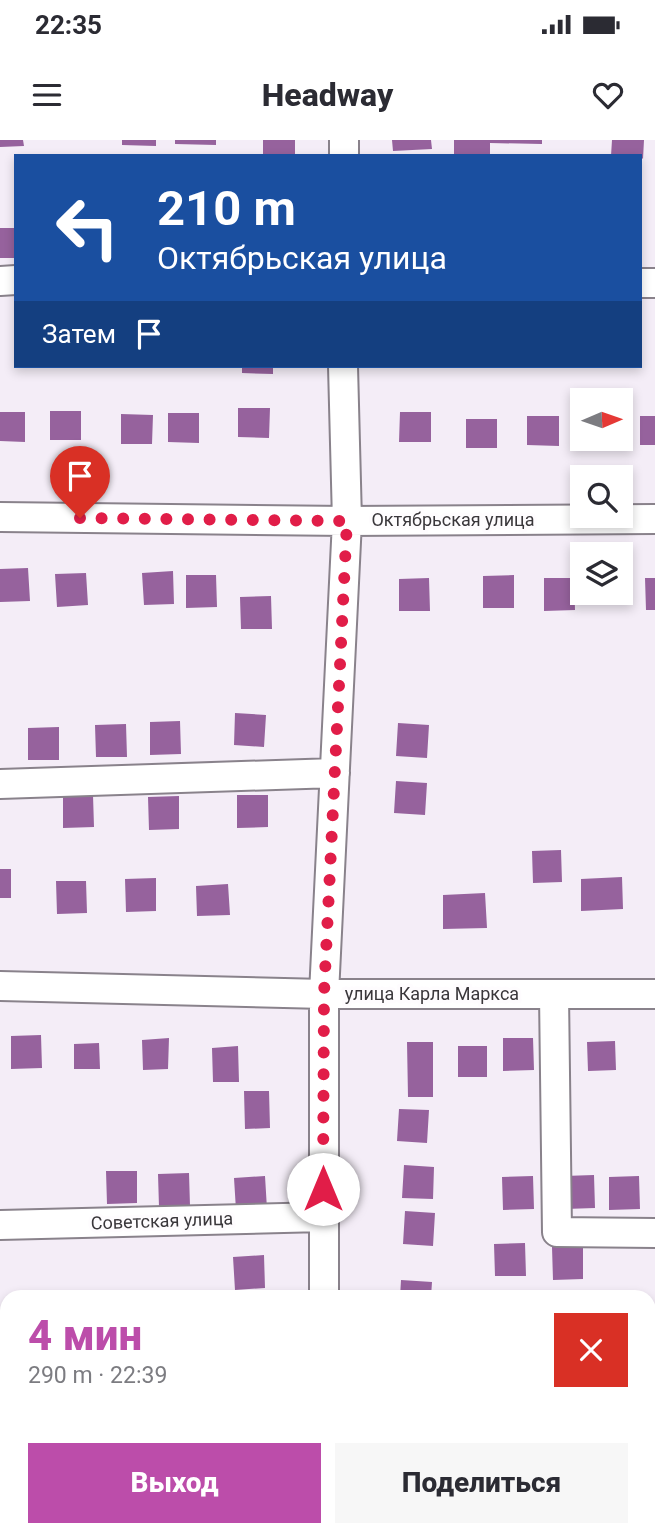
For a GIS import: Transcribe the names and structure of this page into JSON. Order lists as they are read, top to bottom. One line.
{"streets":{"street":["Октябрьская улица","улица Карла Маркса","Советская улица"]},"north":"right","page":{"status":"22:35","header":"Headway","turn":["210 m","Октябрьская улица"],"then":"Затем","heading":["4 мин","290 m · 22:39"],"buttons":["Выход","Поделиться"]}}
